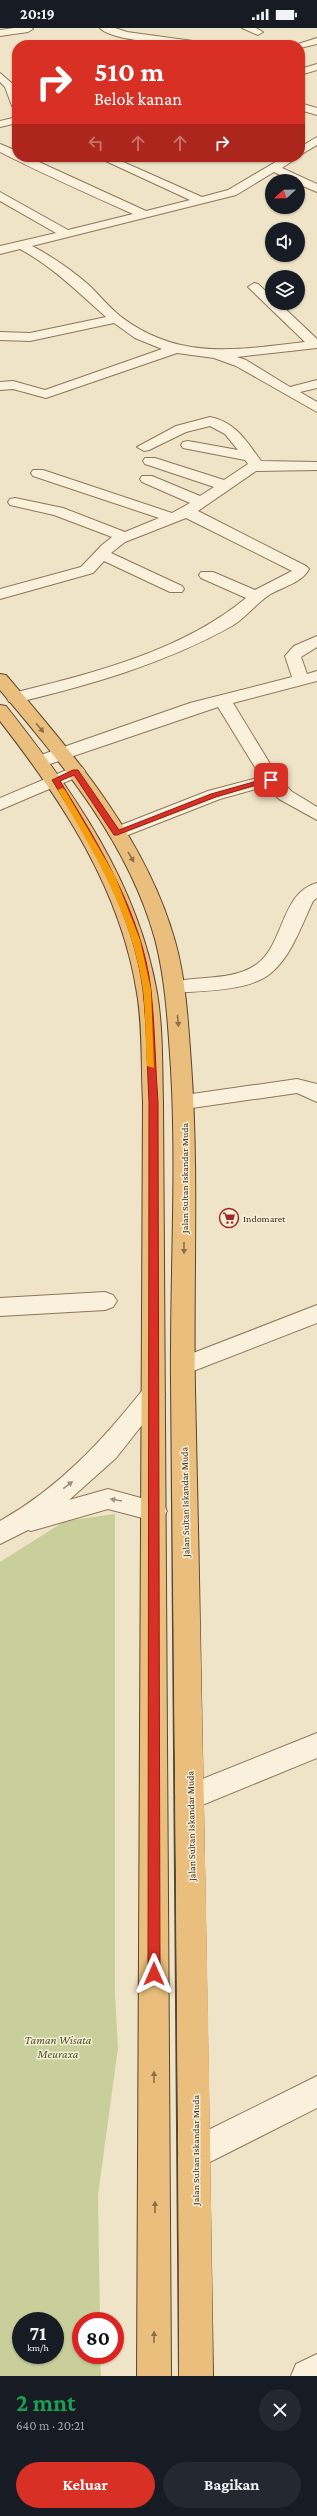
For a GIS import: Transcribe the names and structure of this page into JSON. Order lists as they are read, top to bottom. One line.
{"streets":{"highway":["Jalan Sultan Iskandar Muda"]},"parks":["Taman Wisata Meuraxa"],"places":{"supermarket":["Indomaret"]},"north":"left","page":{"status":"20:19","turn":["510 m","Belok kanan"],"speed":"71 km/h","limit":"80","heading":["2 mnt","640 m · 20:21"],"buttons":["Keluar","Bagikan"]}}
